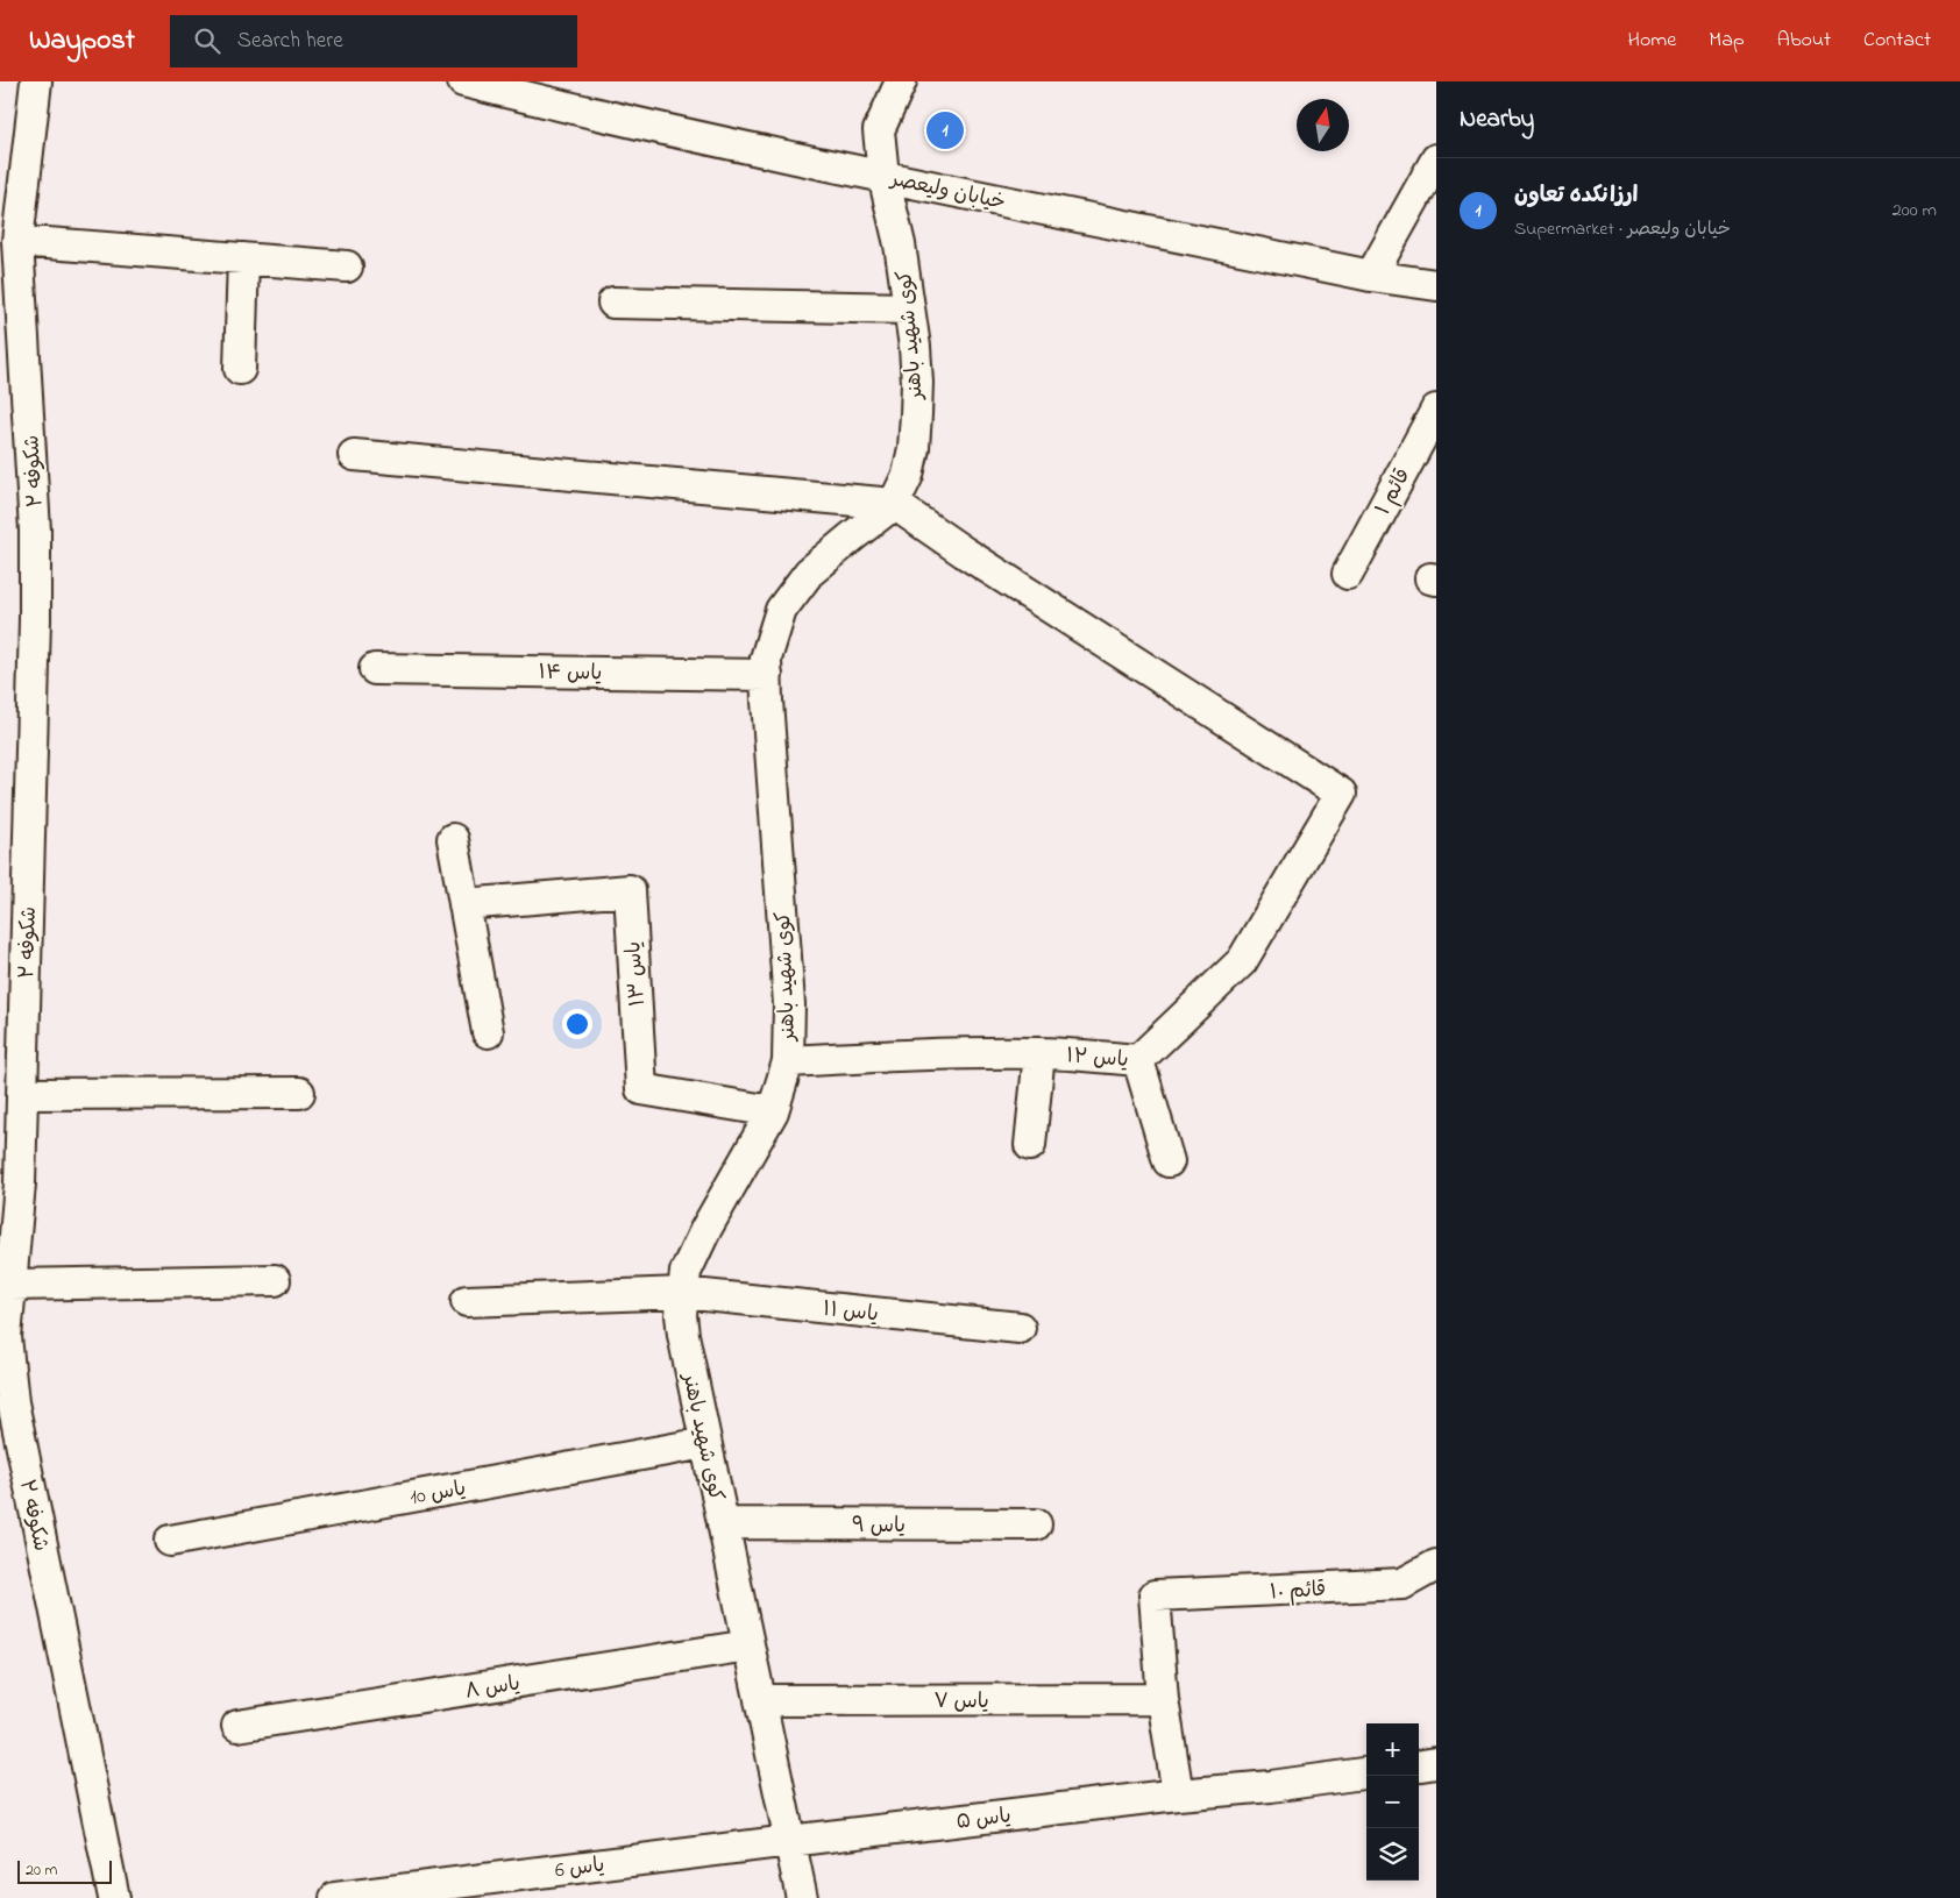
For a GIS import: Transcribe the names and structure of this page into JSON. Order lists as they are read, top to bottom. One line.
{"streets":{"street":["خیابان ولیعصر","کوی شهید باهنر","شکوفه ۲","قائم ۱","یاس ۱۴","یاس ۱۳","یاس ۱۲","یاس ۱۱","یاس 10","یاس ۹","قائم ۱۰","یاس ۸","یاس ۷","یاس ۵","یاس 6"]},"crossings":[["خیابان ولیعصر","کوی شهید باهنر"],["کوی شهید باهنر","یاس ۱۴"],["کوی شهید باهنر","یاس ۱۳"],["کوی شهید باهنر","یاس ۱۲"],["کوی شهید باهنر","یاس ۱۱"],["کوی شهید باهنر","یاس 10"],["کوی شهید باهنر","یاس ۹"],["کوی شهید باهنر","یاس ۸"],["کوی شهید باهنر","یاس ۷"],["کوی شهید باهنر","یاس ۵"],["کوی شهید باهنر","یاس 6"],["قائم ۱۰","یاس ۷"],["یاس ۵","یاس 6"]],"scale_bar":"20 m","north":"top","page":{"header":"Waypost","search":"Search here","nav":["Home","Map","About","Contact"],"heading":"Nearby","pins":"1","list":[{"mark":"1","name":"ارزانکده تعاون","note":"Supermarket · خیابان ولیعصر","value":"200 m"}],"map_buttons":["+","−"],"scale":"20 m"}}
